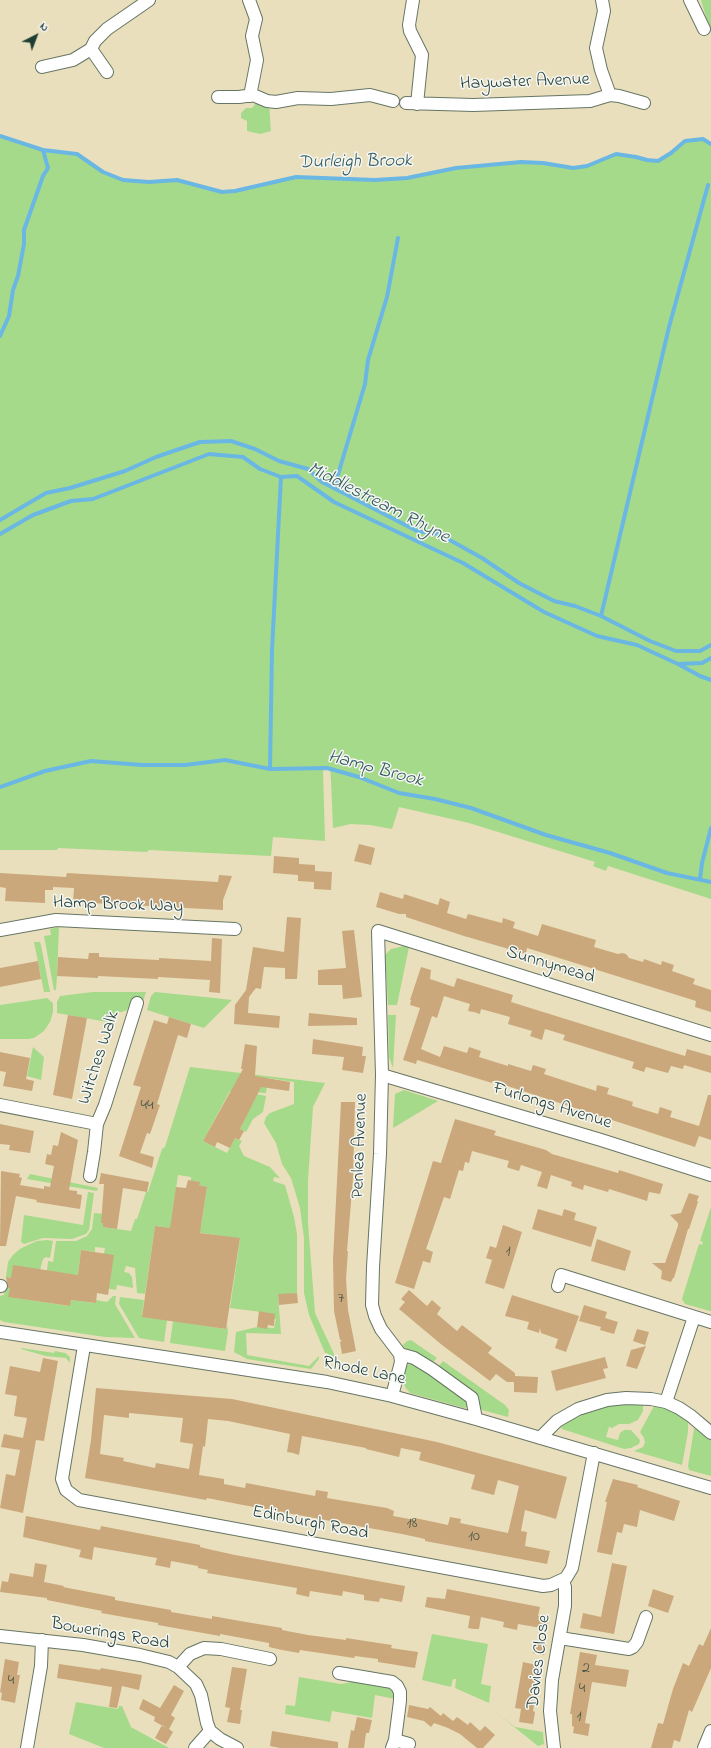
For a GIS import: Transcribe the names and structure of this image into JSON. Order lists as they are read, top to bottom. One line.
{"streets":{"street":["Haywater Avenue","Hamp Brook Way","Sunnymead","Witches Walk","Furlongs Avenue","Penlea Avenue","Rhode Lane","Edinburgh Road","Bowerings Road","Davies Close"]},"crossings":[["Sunnymead","Penlea Avenue"],["Furlongs Avenue","Penlea Avenue"],["Rhode Lane","Edinburgh Road"],["Edinburgh Road","Davies Close"]],"water":["Durleigh Brook","Middlestream Rhyne","Hamp Brook"],"house_numbers":["44","1","7","18","10","2","4","4","1"],"north":"top right"}
